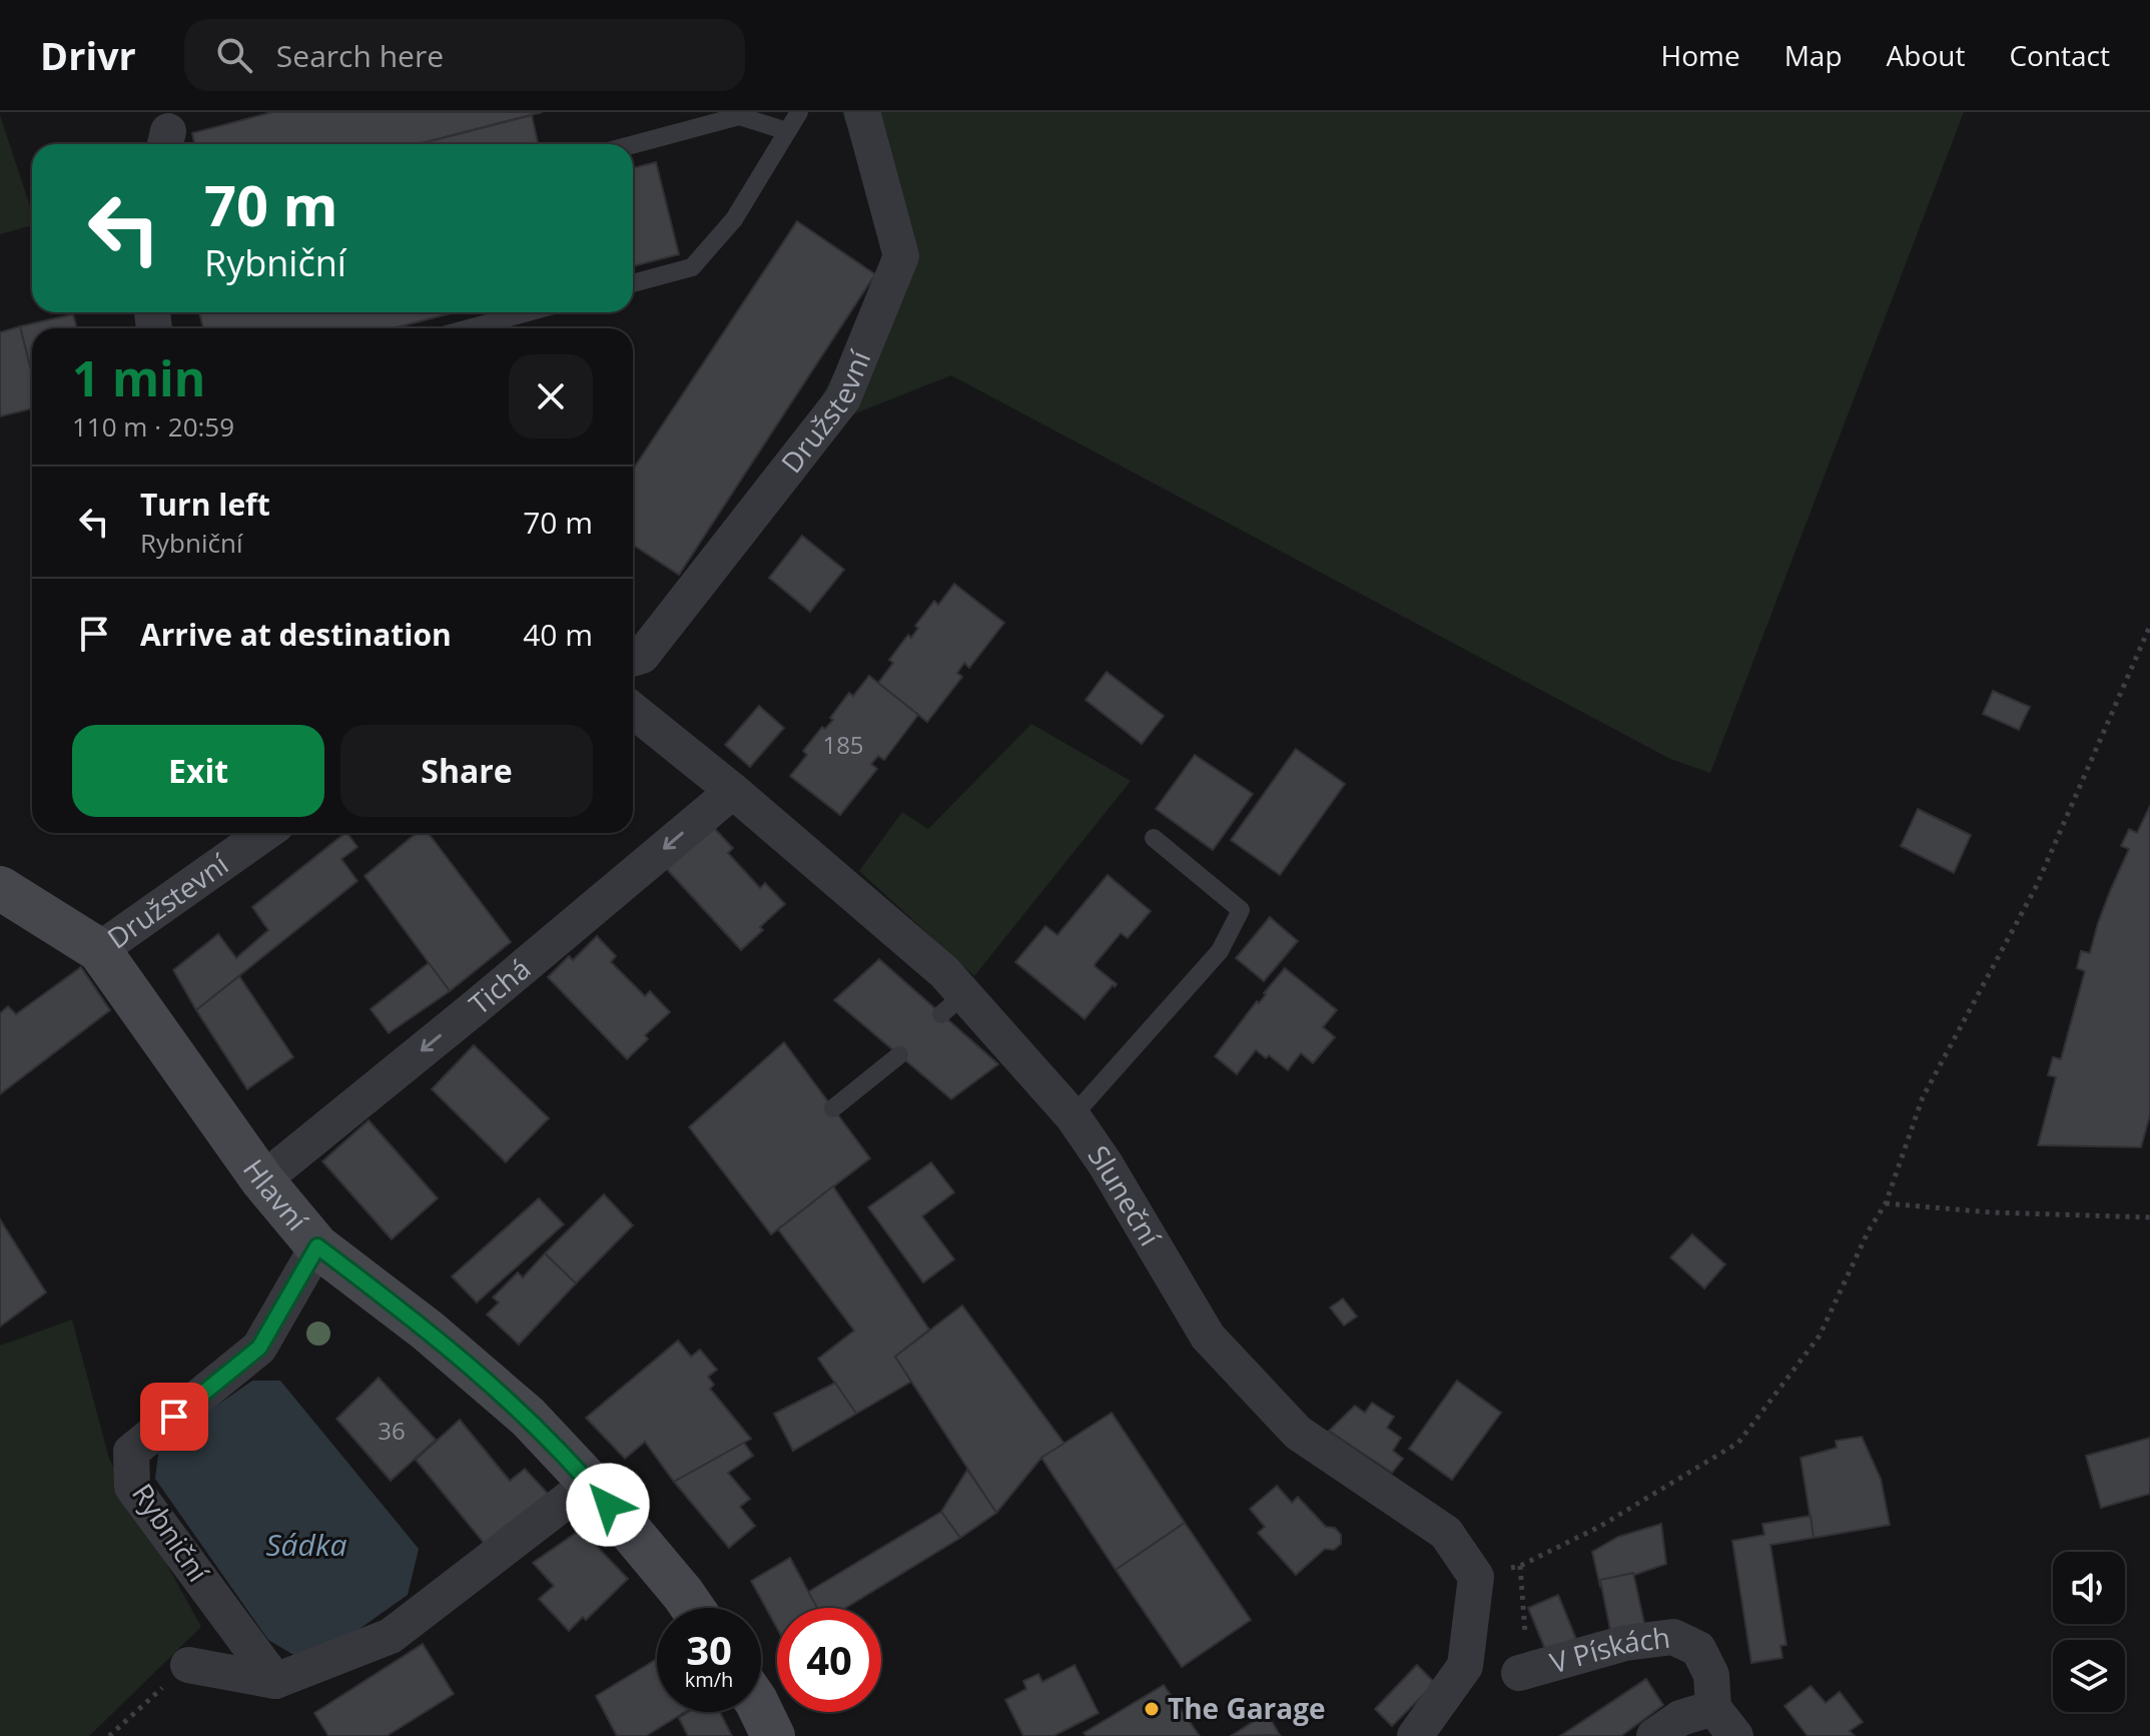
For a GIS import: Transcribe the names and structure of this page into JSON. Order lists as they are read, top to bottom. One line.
{"streets":{"street":["Družstevní","Tichá","Hlavní","Sluneční","Rybniční","V Pískách"]},"crossings":[["Družstevní","Hlavní"],["Tichá","Hlavní"],["Tichá","Sluneční"],["Hlavní","Rybniční"]],"one_way":["Tichá"],"water":["Sádka"],"places":["The Garage"],"house_numbers":["185","36"],"page":{"header":"Drivr","search":"Search here","nav":["Home","Map","About","Contact"],"turn":["70 m","Rybniční"],"heading":["1 min","110 m · 20:59"],"list":[{"name":"Turn left","note":"Rybniční","value":"70 m"},{"name":"Arrive at destination","value":"40 m"}],"buttons":["Exit","Share"],"speed":"30 km/h","limit":"40"}}
